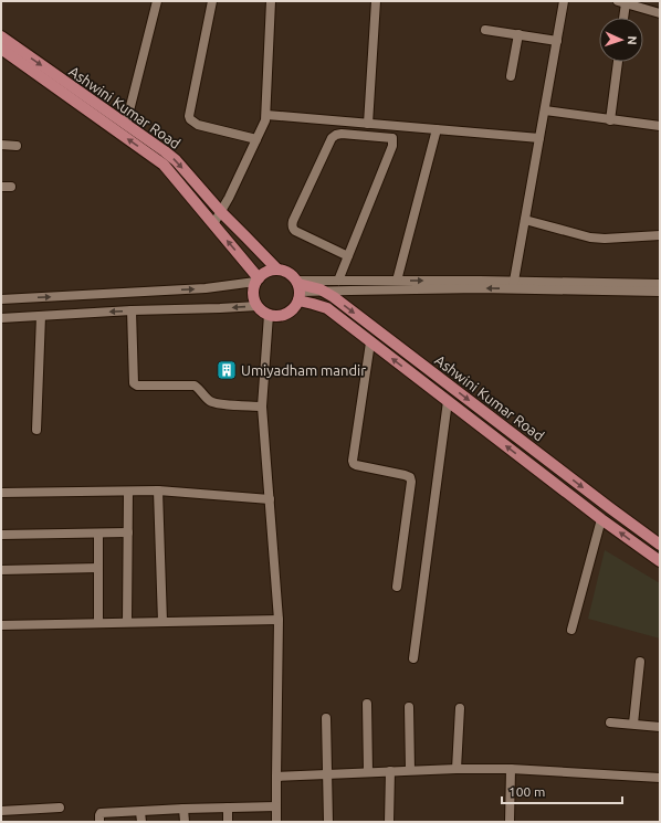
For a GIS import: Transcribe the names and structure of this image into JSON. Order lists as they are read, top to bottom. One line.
{"streets":{"main road":["Ashwini Kumar Road"]},"places":{"building":["Umiyadham mandir"]},"scale_bar":"100 m","north":"right"}
